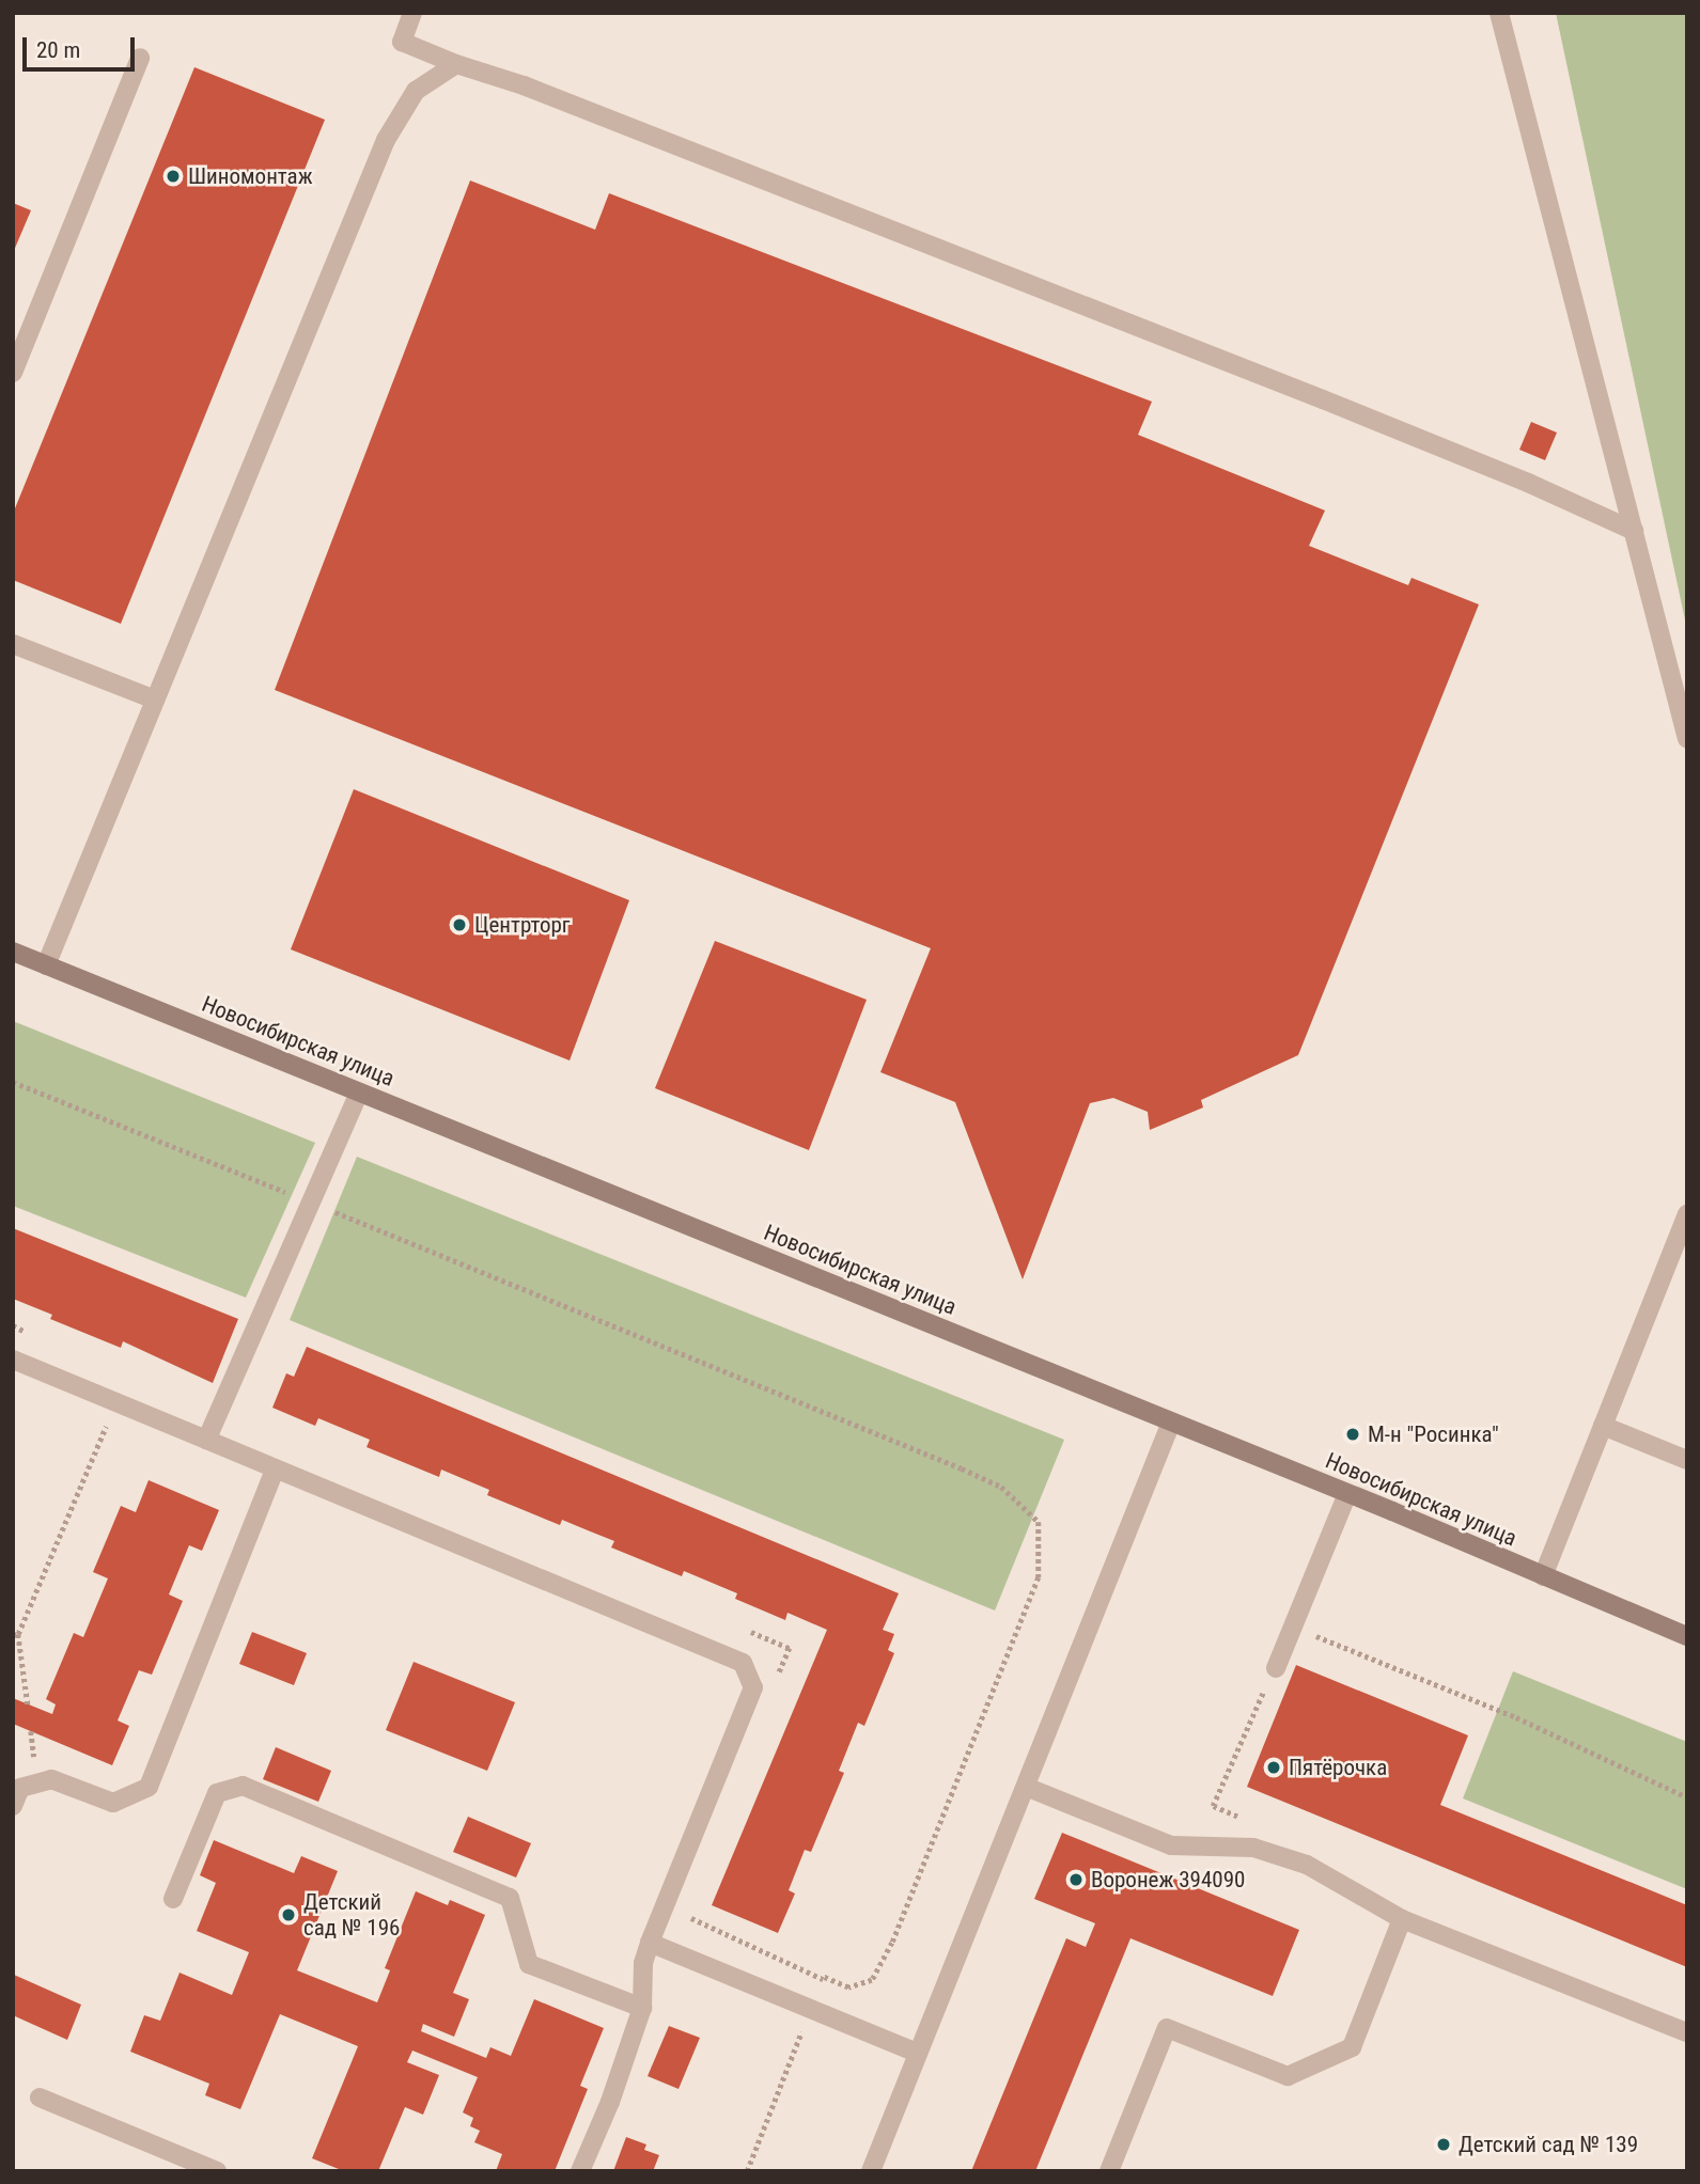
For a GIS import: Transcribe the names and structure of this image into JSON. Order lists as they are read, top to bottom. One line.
{"streets":{"street":["Новосибирская улица"]},"places":["Шиномонтаж","Центрторг","М-н \"Росинка\"","Пятёрочка","Воронеж 394090","Детский сад № 196","Детский сад № 139"],"scale_bar":"20 m"}
